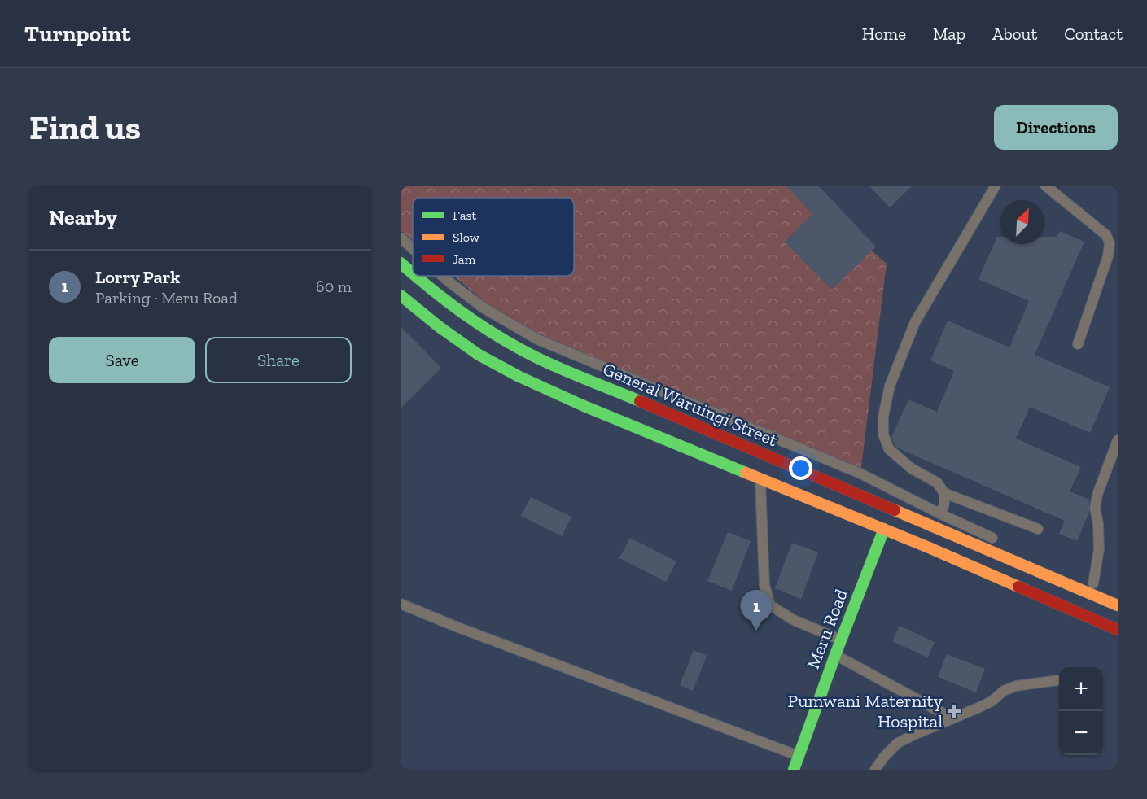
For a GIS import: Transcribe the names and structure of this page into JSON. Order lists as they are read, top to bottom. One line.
{"streets":{"main road":["General Waruingi Street","Meru Road"]},"places":{"health":["Pumwani Maternity Hospital"]},"legend":["Fast","Slow","Jam"],"north":"top right","page":{"header":"Turnpoint","nav":["Home","Map","About","Contact"],"buttons":["Directions",["Save","Share"]],"title":"Find us","heading":"Nearby","list":[{"mark":"1","name":"Lorry Park","note":"Parking · Meru Road","value":"60 m"}],"pins":"1","map_buttons":["+","−"]}}
